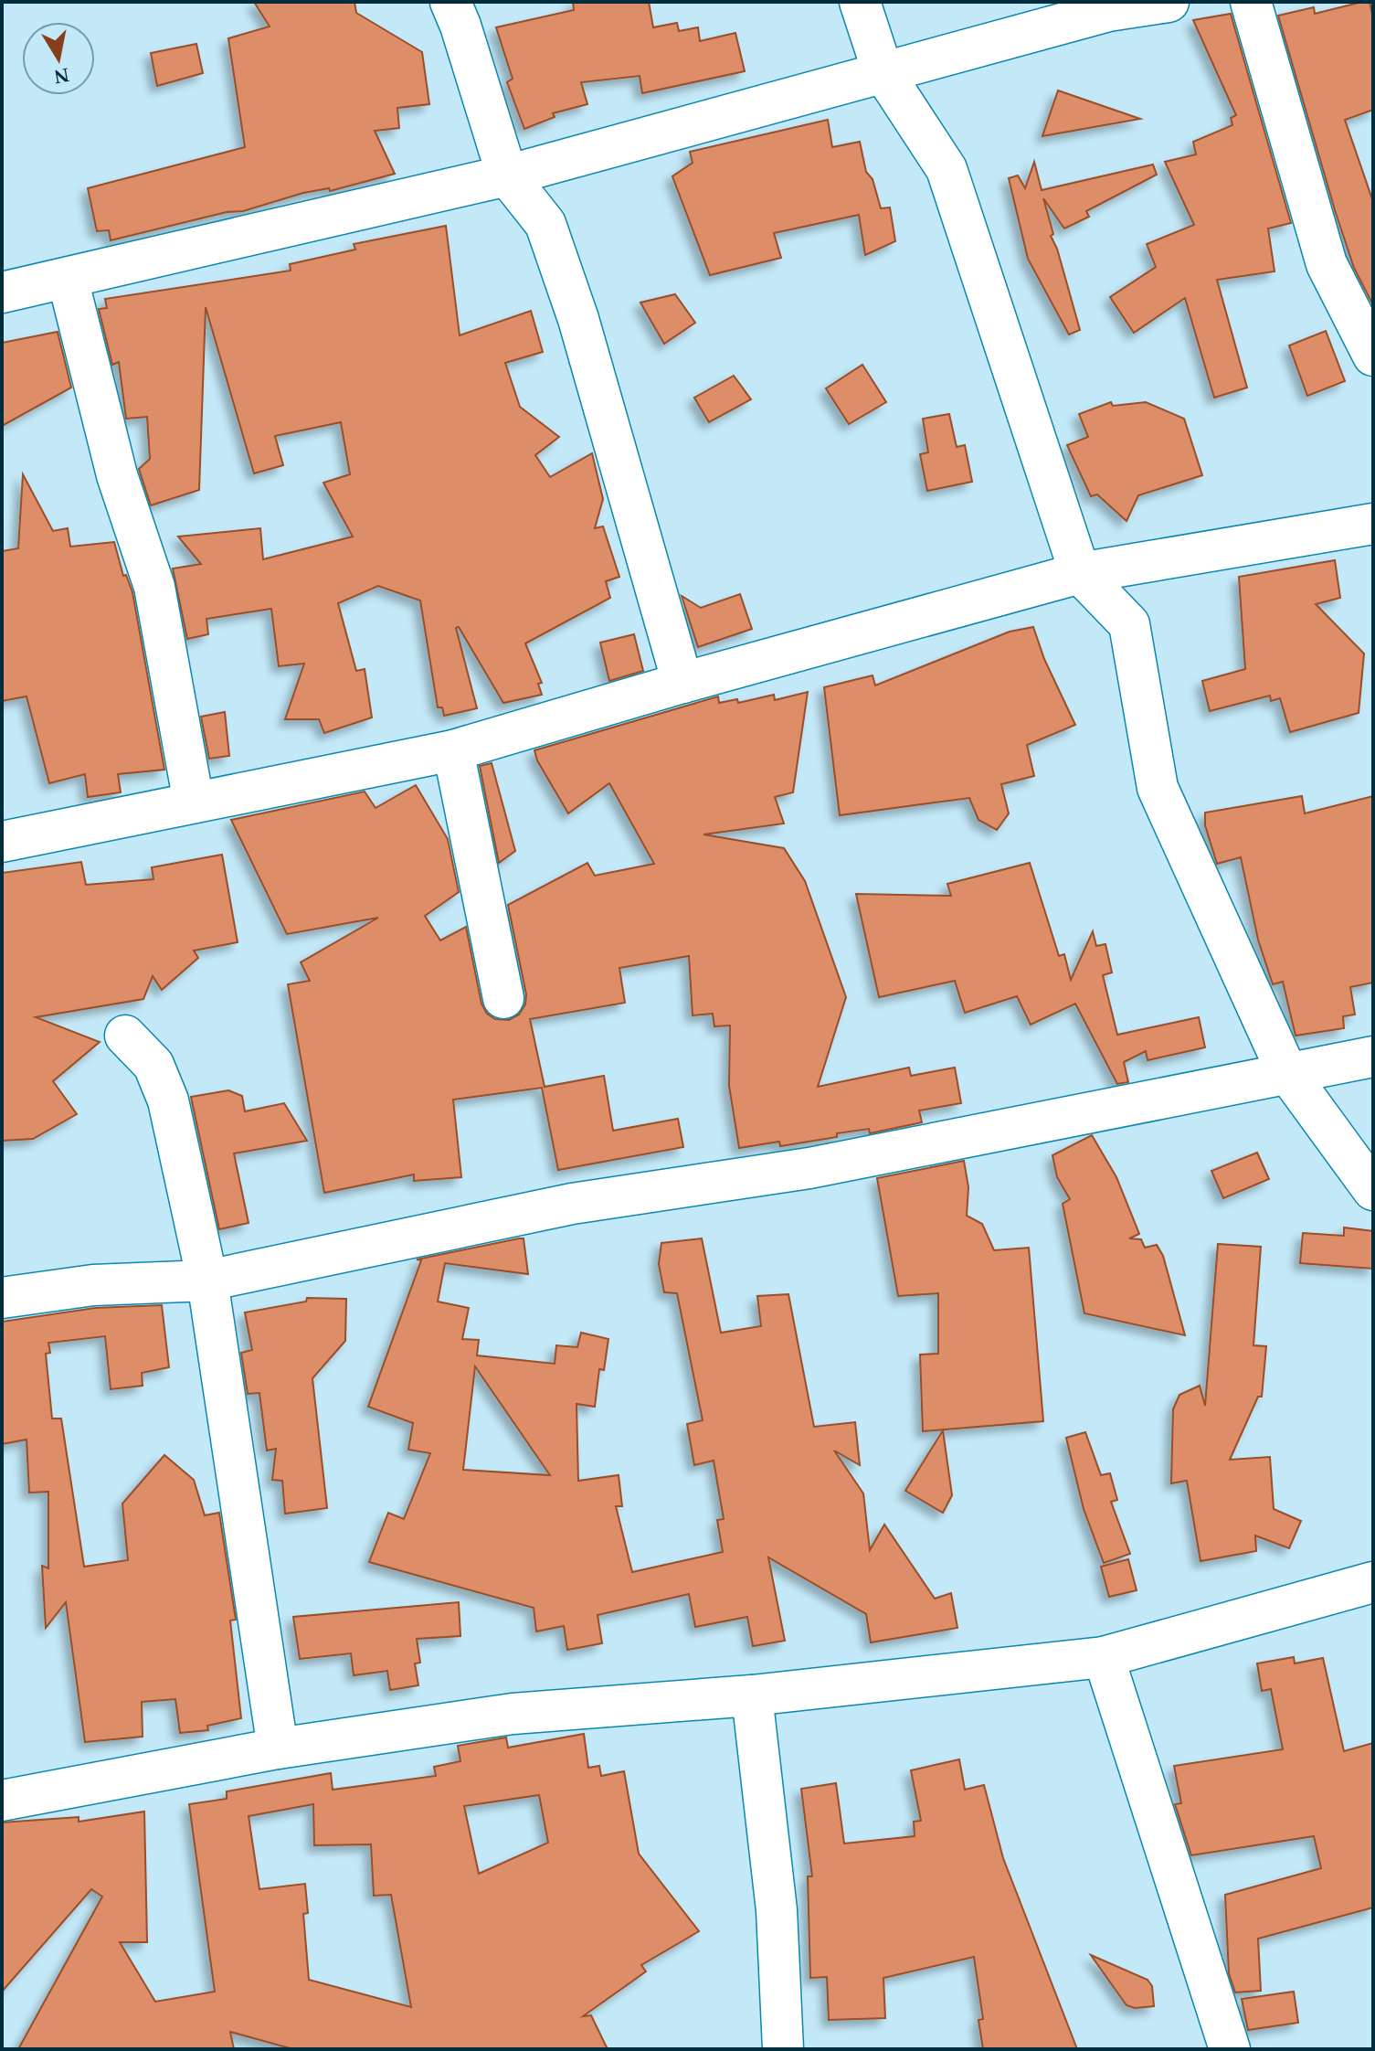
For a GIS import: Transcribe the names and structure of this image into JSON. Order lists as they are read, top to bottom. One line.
{"north":"bottom"}
